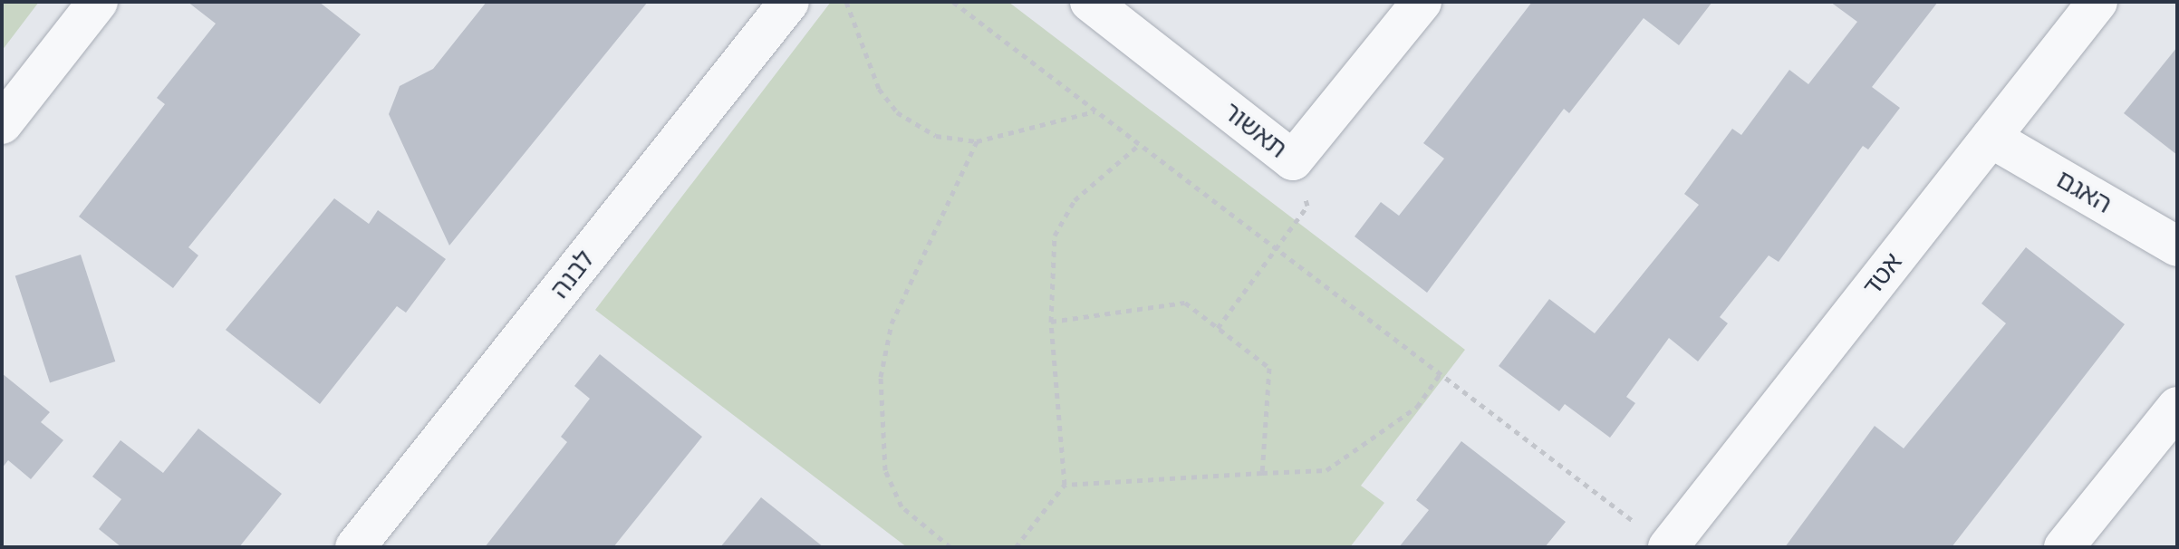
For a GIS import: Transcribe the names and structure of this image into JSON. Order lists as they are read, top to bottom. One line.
{"streets":{"street":["תאשור","האגם","לבנה","אטד"]},"crossings":[["האגם","אטד"]]}
